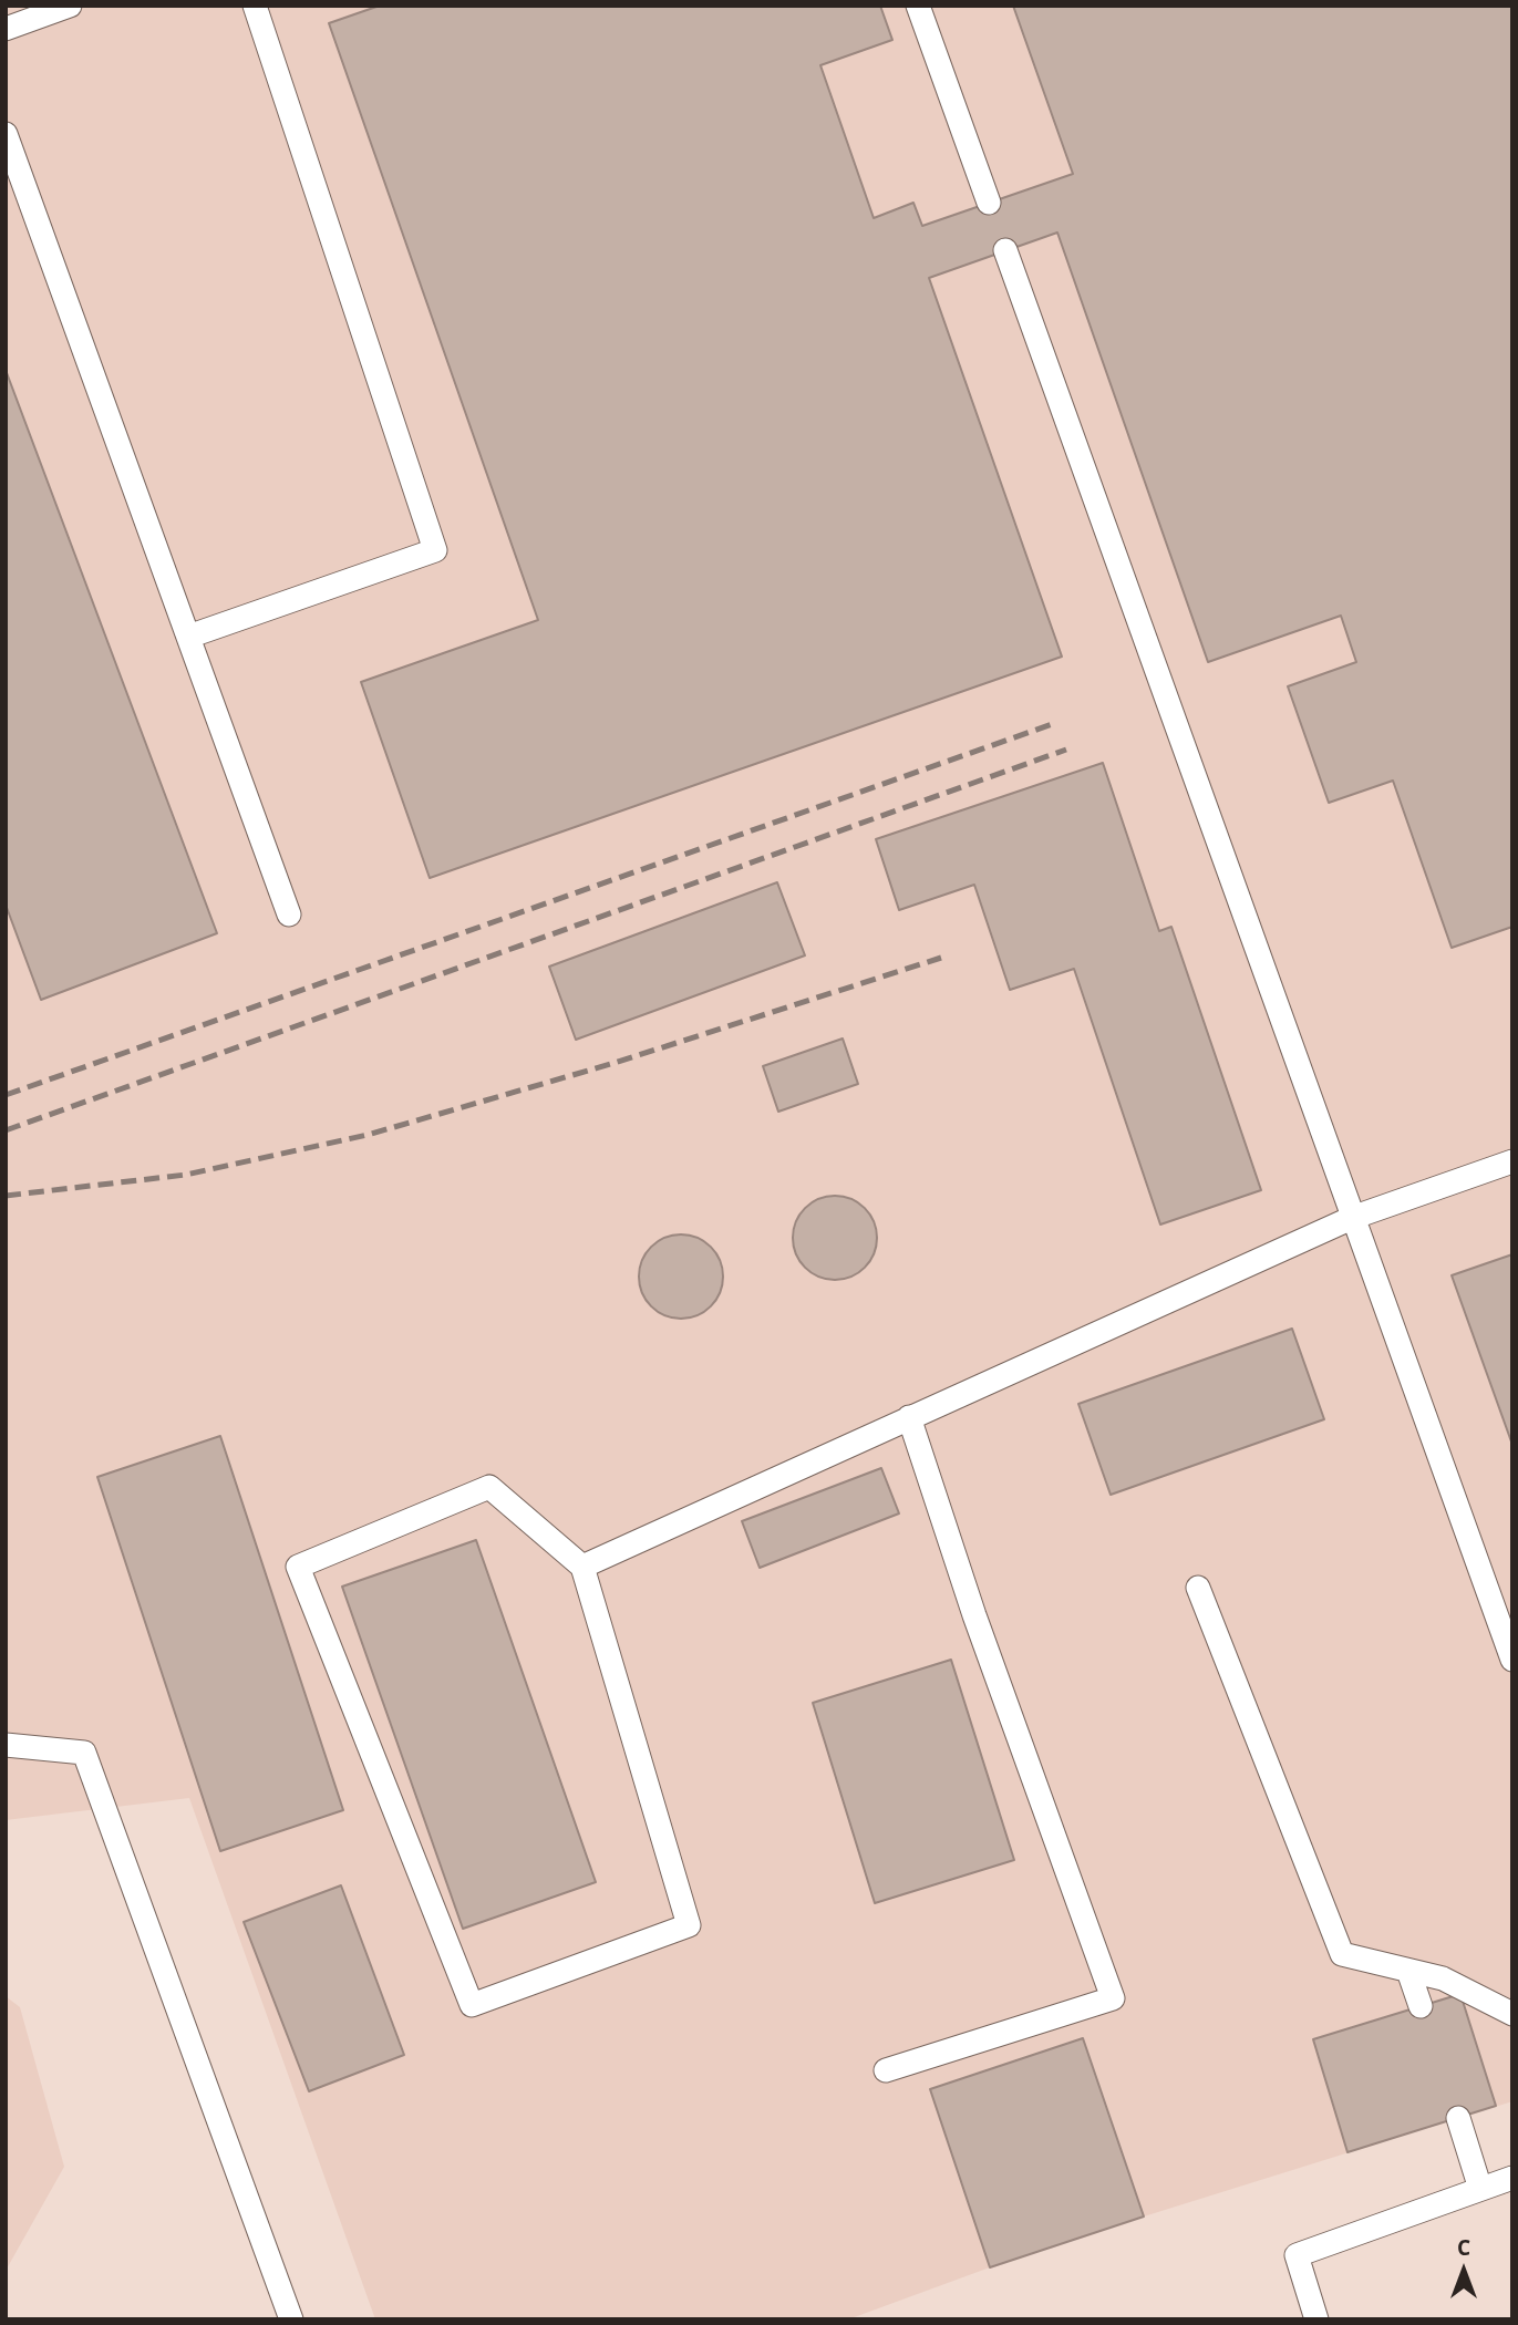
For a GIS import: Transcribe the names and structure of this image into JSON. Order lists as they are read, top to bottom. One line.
{"north":"top"}
